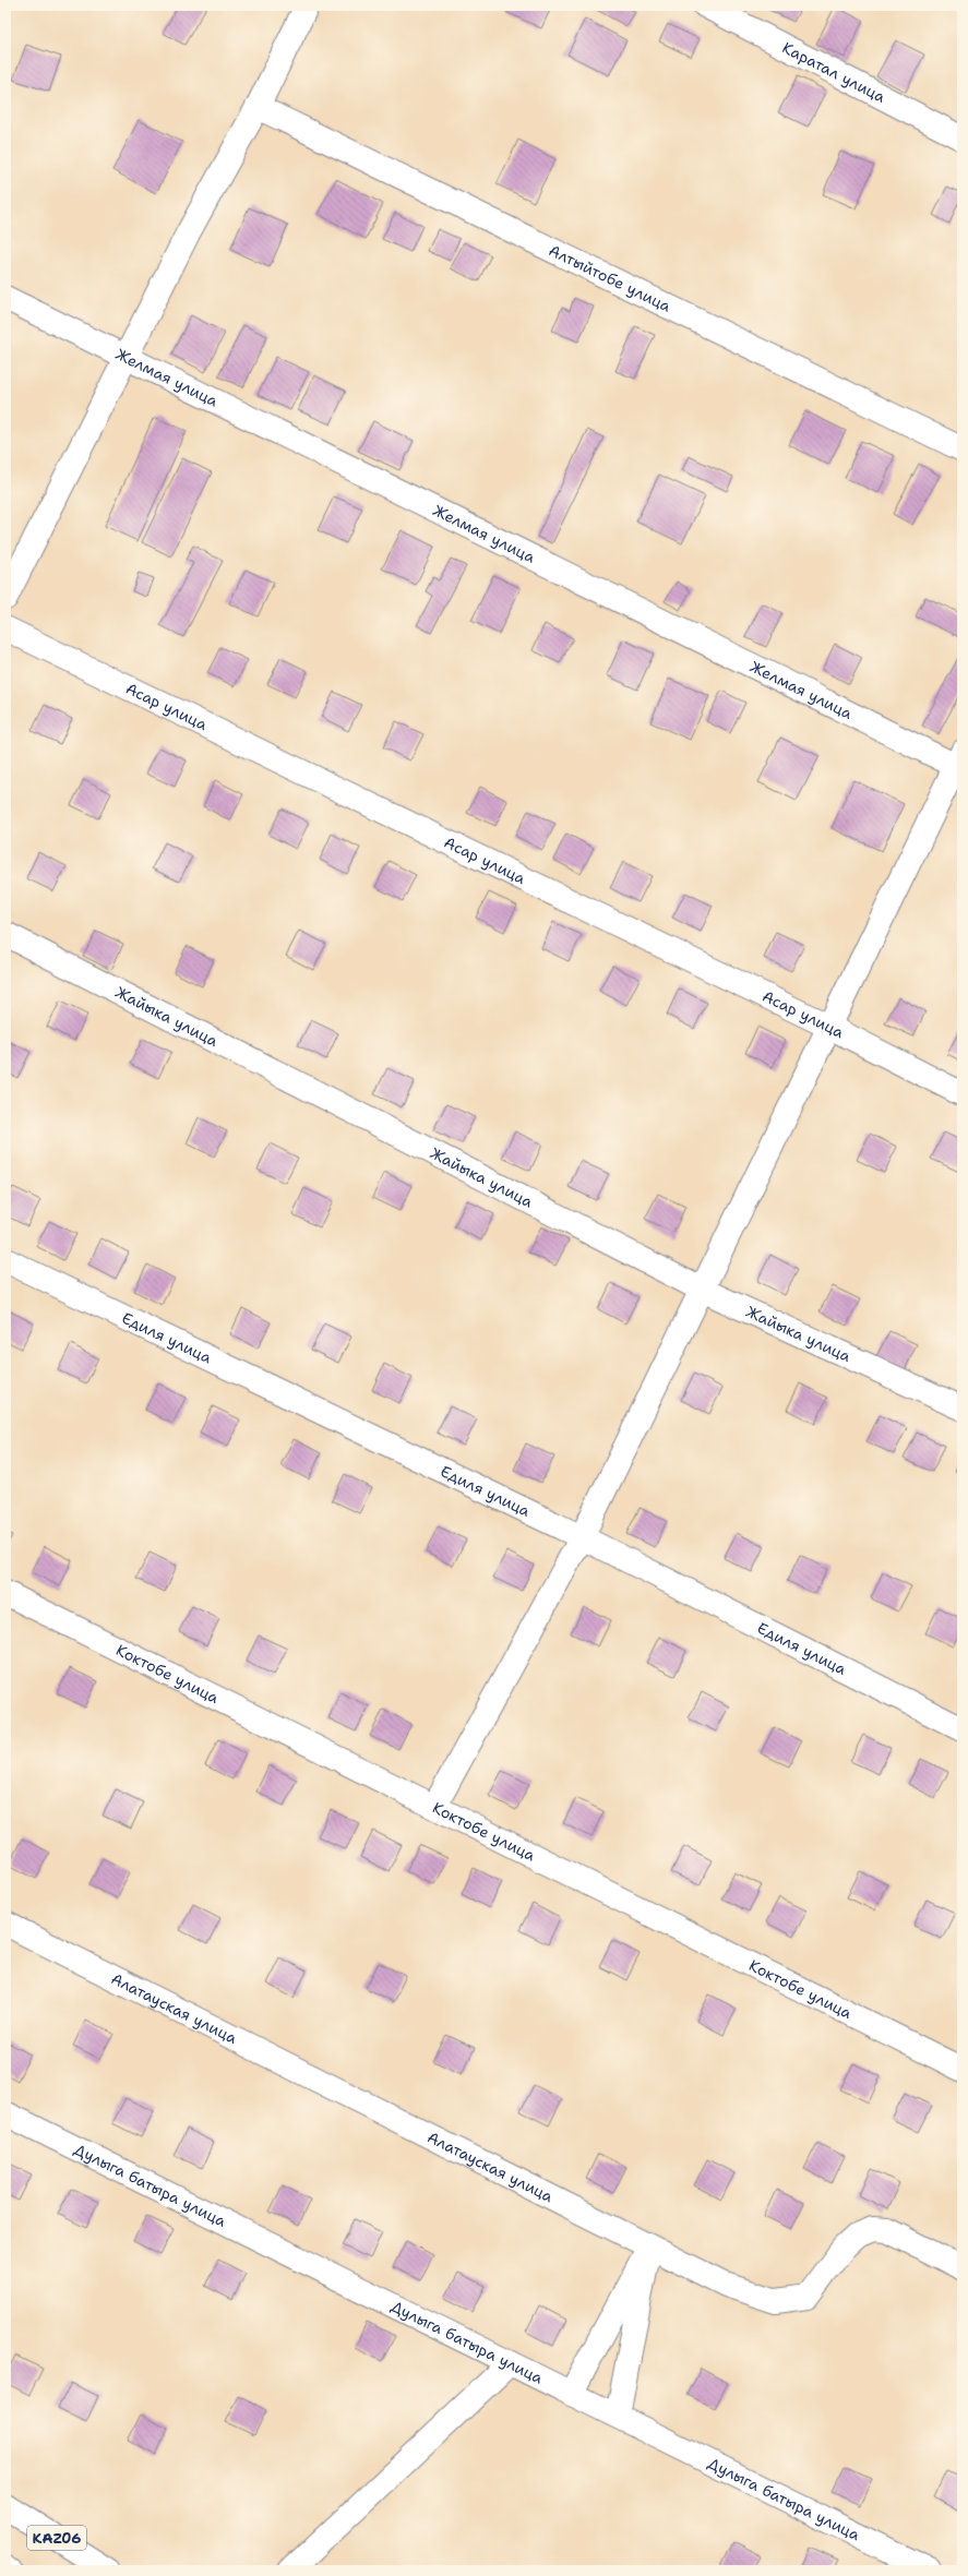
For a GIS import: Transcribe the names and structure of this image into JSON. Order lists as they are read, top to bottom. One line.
{"streets":{"main road":["Каратал улица","Алтыйтобе улица","Желмая улица","Асар улица","Жайыка улица","Едиля улица","Коктобе улица","Алатауская улица","Дулыга батыра улица","KАZ06"]}}
